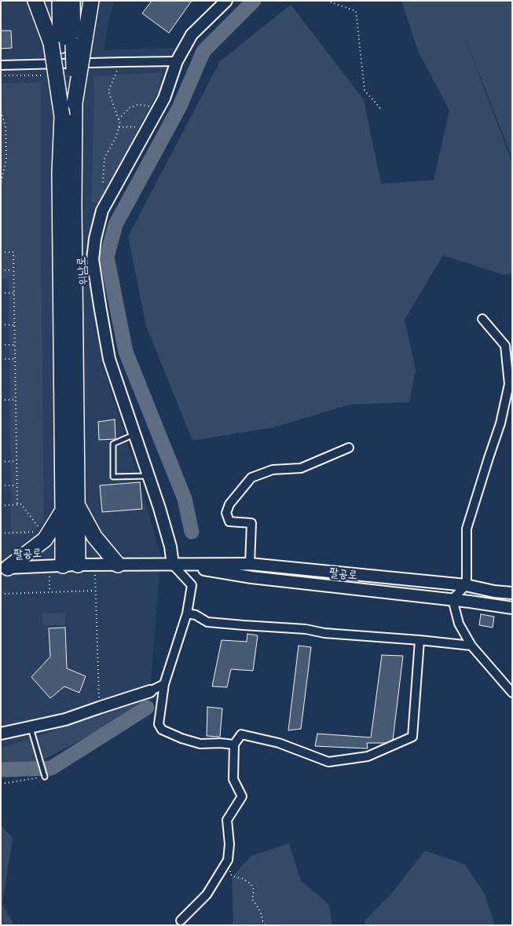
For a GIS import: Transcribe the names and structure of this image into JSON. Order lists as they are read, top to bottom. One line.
{"streets":{"main road":["위남로","팔공로"]},"crossings":[["위남로","팔공로"]]}
